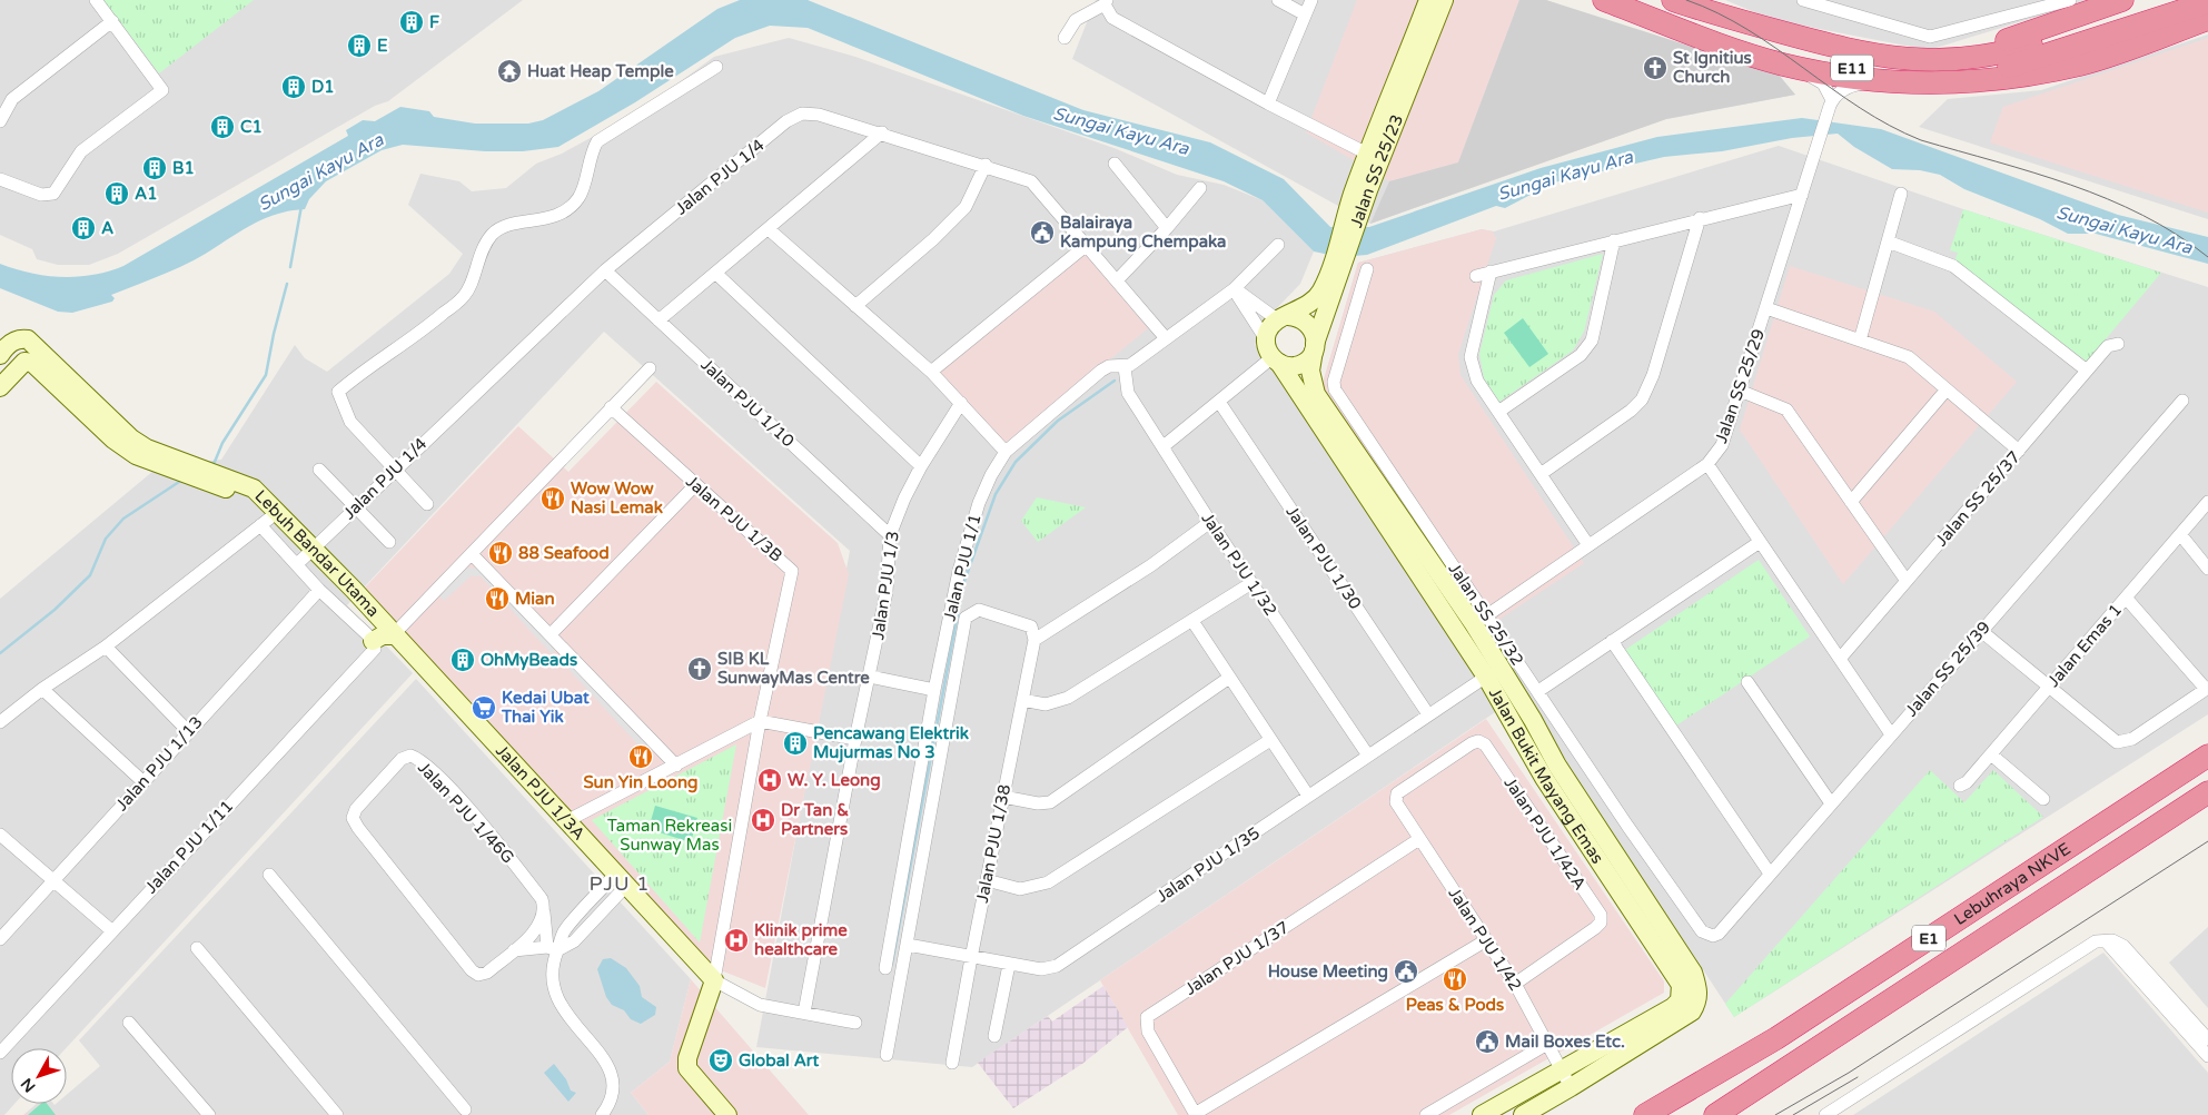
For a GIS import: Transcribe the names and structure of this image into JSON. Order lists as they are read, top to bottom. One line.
{"streets":{"highway":["E11","Lebuhraya NKVE","E1"],"main road":["Jalan SS 25/23","Lebuh Bandar Utama","Jalan Bukit Mayang Emas","Jalan PJU 1/3A"],"street":["Jalan PJU 1/4","Jalan SS 25/29","Jalan PJU 1/10","Jalan SS 25/37","Jalan PJU 1/3B","Jalan PJU 1/30","Jalan PJU 1/32","Jalan PJU 1/1","Jalan PJU 1/3","Jalan SS 25/32","Jalan Emas 1","Jalan SS 25/39","Jalan PJU 1/13","Jalan PJU 1/46G","Jalan PJU 1/42A","Jalan PJU 1/38","Jalan PJU 1/11","Jalan PJU 1/35","Jalan PJU 1/42","Jalan PJU 1/37"]},"crossings":[["Jalan SS 25/23","Jalan Bukit Mayang Emas"],["Jalan PJU 1/4","Jalan PJU 1/10"],["Jalan PJU 1/4","Lebuh Bandar Utama"],["Jalan PJU 1/4","Jalan PJU 1/1"],["Jalan SS 25/29","Jalan SS 25/32"],["Jalan SS 25/29","Jalan Bukit Mayang Emas"],["Jalan PJU 1/10","Jalan PJU 1/3"],["Lebuh Bandar Utama","Jalan PJU 1/3A"],["Jalan PJU 1/30","Jalan PJU 1/35"],["Jalan PJU 1/32","Jalan PJU 1/1"],["Jalan PJU 1/32","Jalan PJU 1/35"],["Jalan PJU 1/1","Jalan PJU 1/38"],["Jalan PJU 1/1","Jalan PJU 1/35"],["Jalan SS 25/32","Jalan SS 25/39"],["Jalan SS 25/32","Jalan Bukit Mayang Emas"],["Jalan Bukit Mayang Emas","Jalan PJU 1/35"],["Jalan Bukit Mayang Emas","Jalan PJU 1/42"],["Jalan PJU 1/42A","Jalan PJU 1/42"],["Jalan PJU 1/38","Jalan PJU 1/35"],["Jalan PJU 1/42","Jalan PJU 1/37"]],"districts":["PJU 1"],"water":["Sungai Kayu Ara"],"parks":["Taman Rekreasi Sunway Mas"],"places":{"building":["F","E","D1","C1","B1","A1","A","OhMyBeads","Pencawang Elektrik Mujurmas No 3"],"church":["St Ignitius Church","SIB KL SunwayMas Centre"],"temple":["Huat Heap Temple"],"public building":["Balairaya Kampung Chempaka","House Meeting","Mail Boxes Etc."],"restaurant":["Wow Wow Nasi Lemak","88 Seafood","Mian","Sun Yin Loong","Peas & Pods"],"supermarket":["Kedai Ubat Thai Yik"],"hospital":["W. Y. Leong","Dr Tan & Partners","Klinik prime healthcare"],"theatre":["Global Art"]},"north":"bottom left"}
